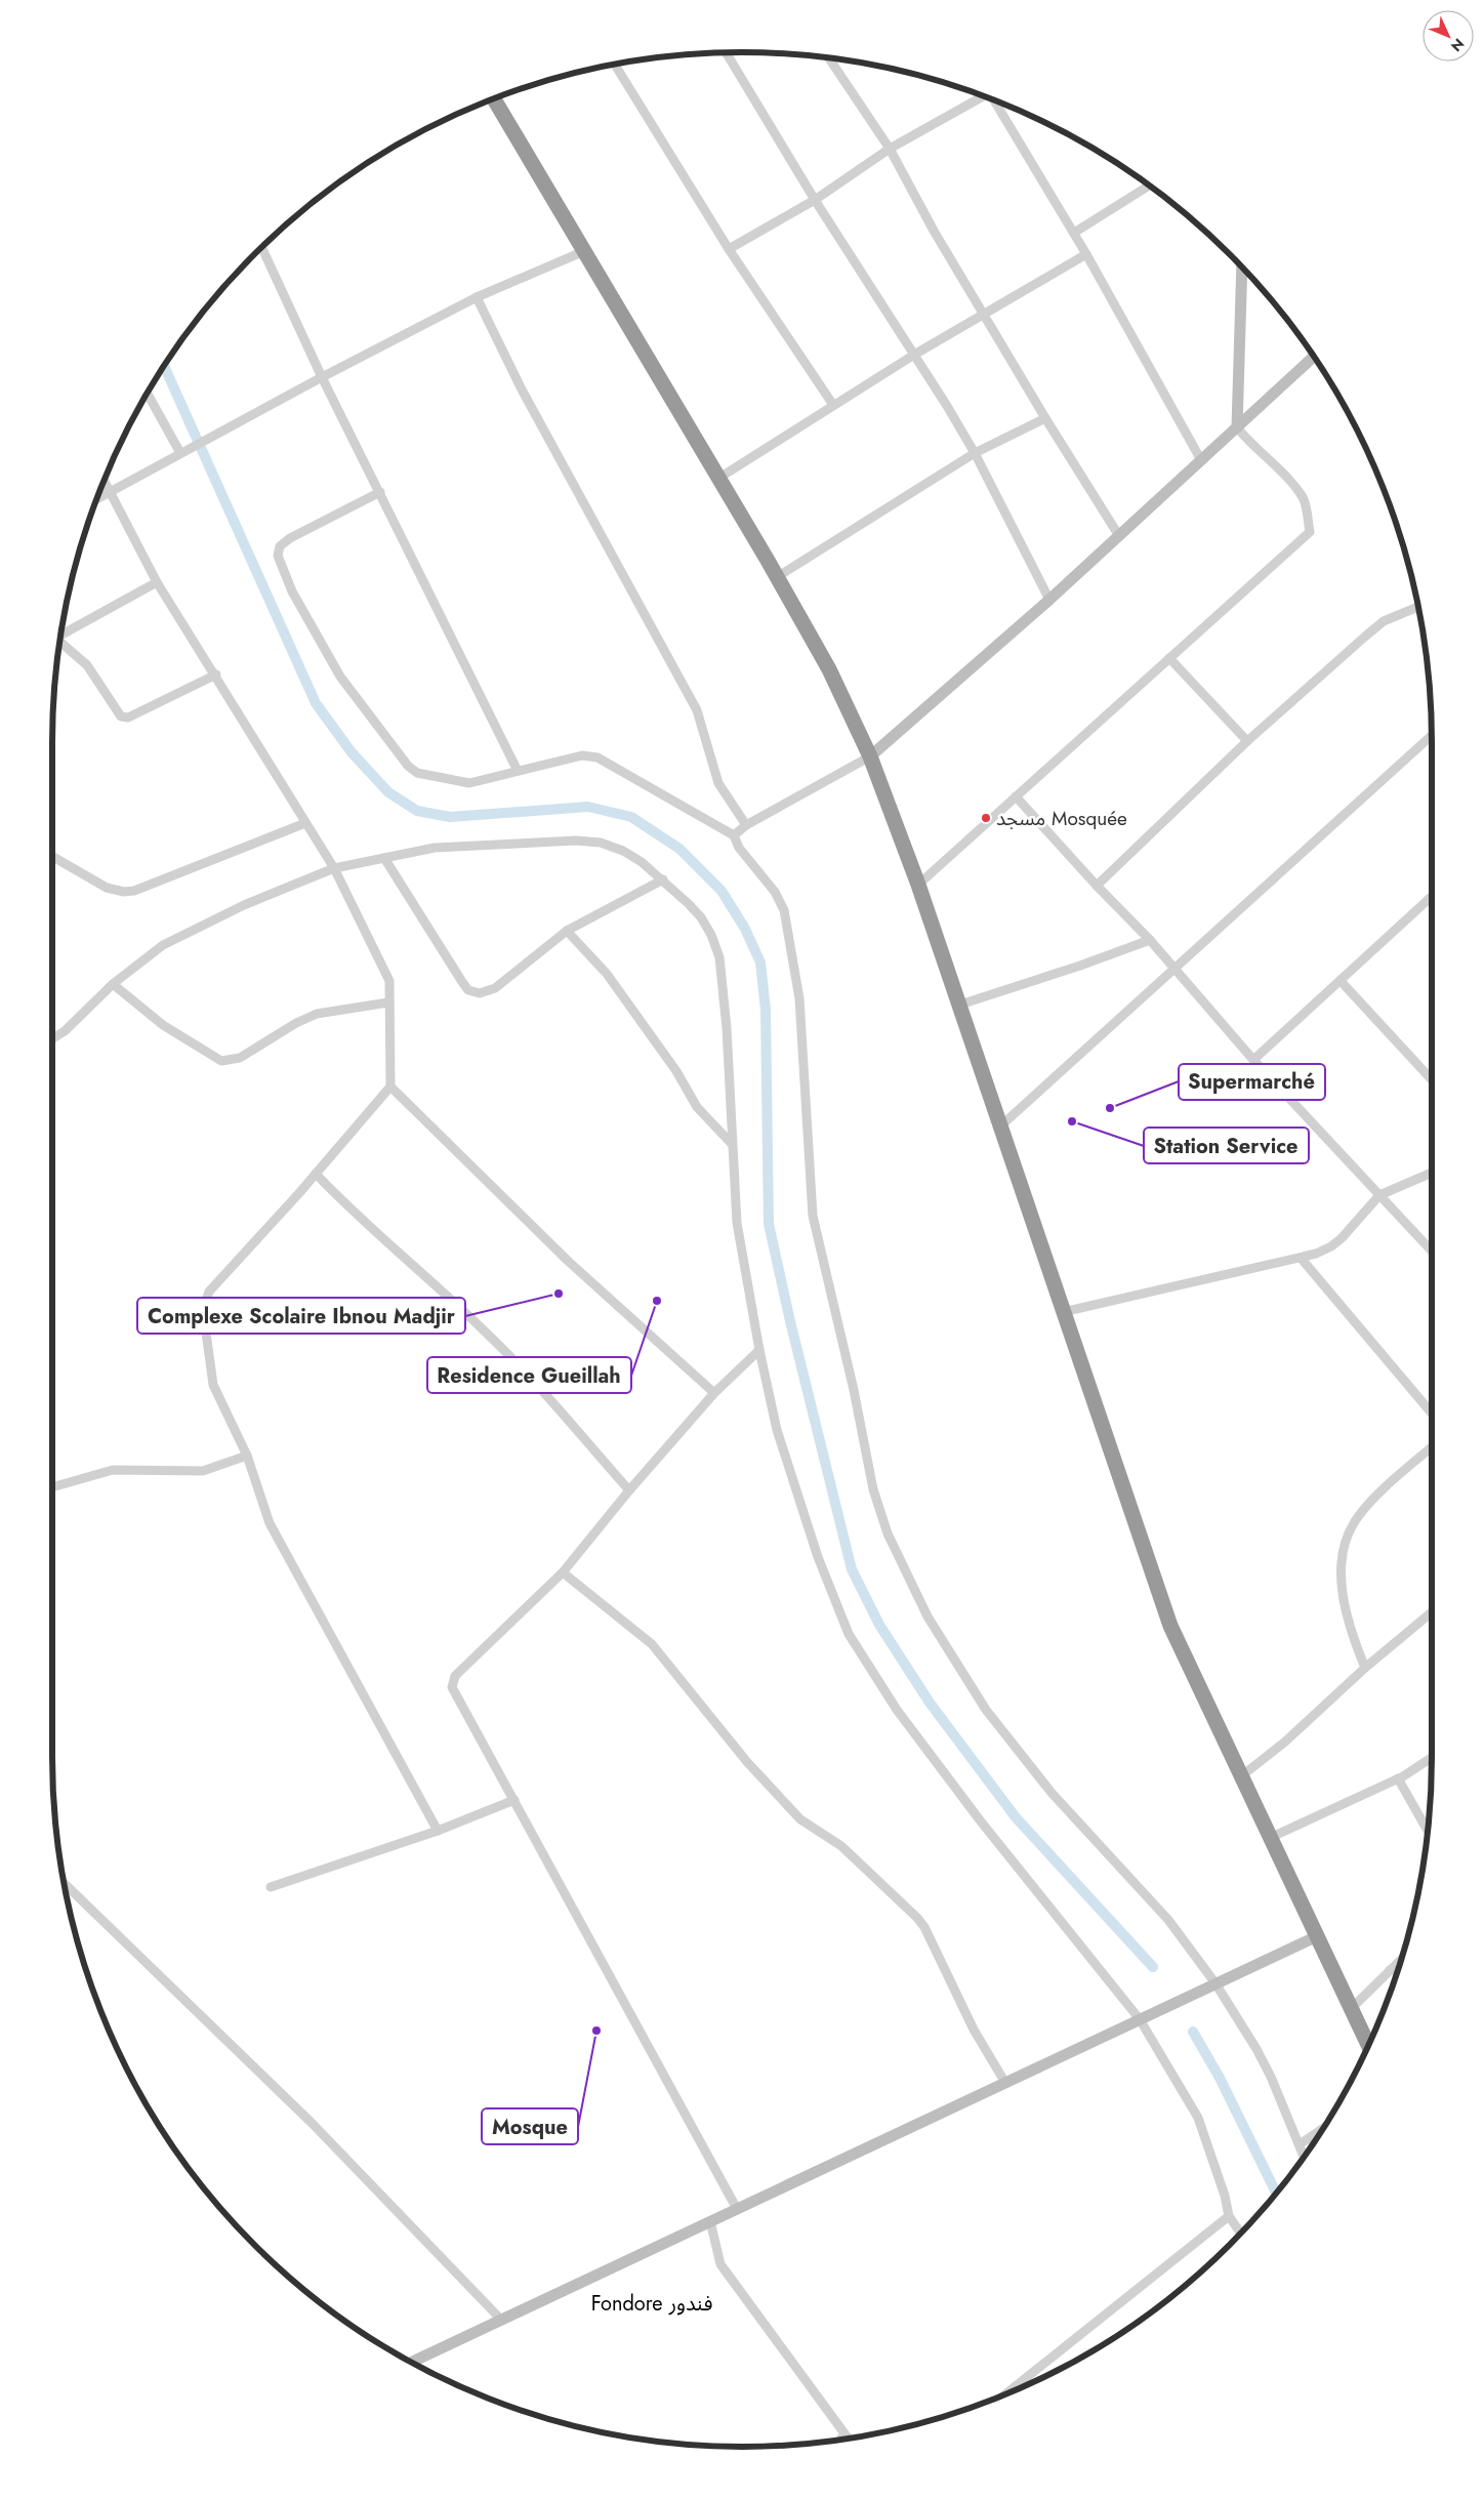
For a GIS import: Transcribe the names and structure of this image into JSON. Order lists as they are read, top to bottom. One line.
{"districts":["Fondore فندور"],"places":["مسجد Mosquée","Supermarché","Station Service","Complexe Scolaire Ibnou Madjir","Residence Gueillah","Mosque"],"north":"bottom right"}
